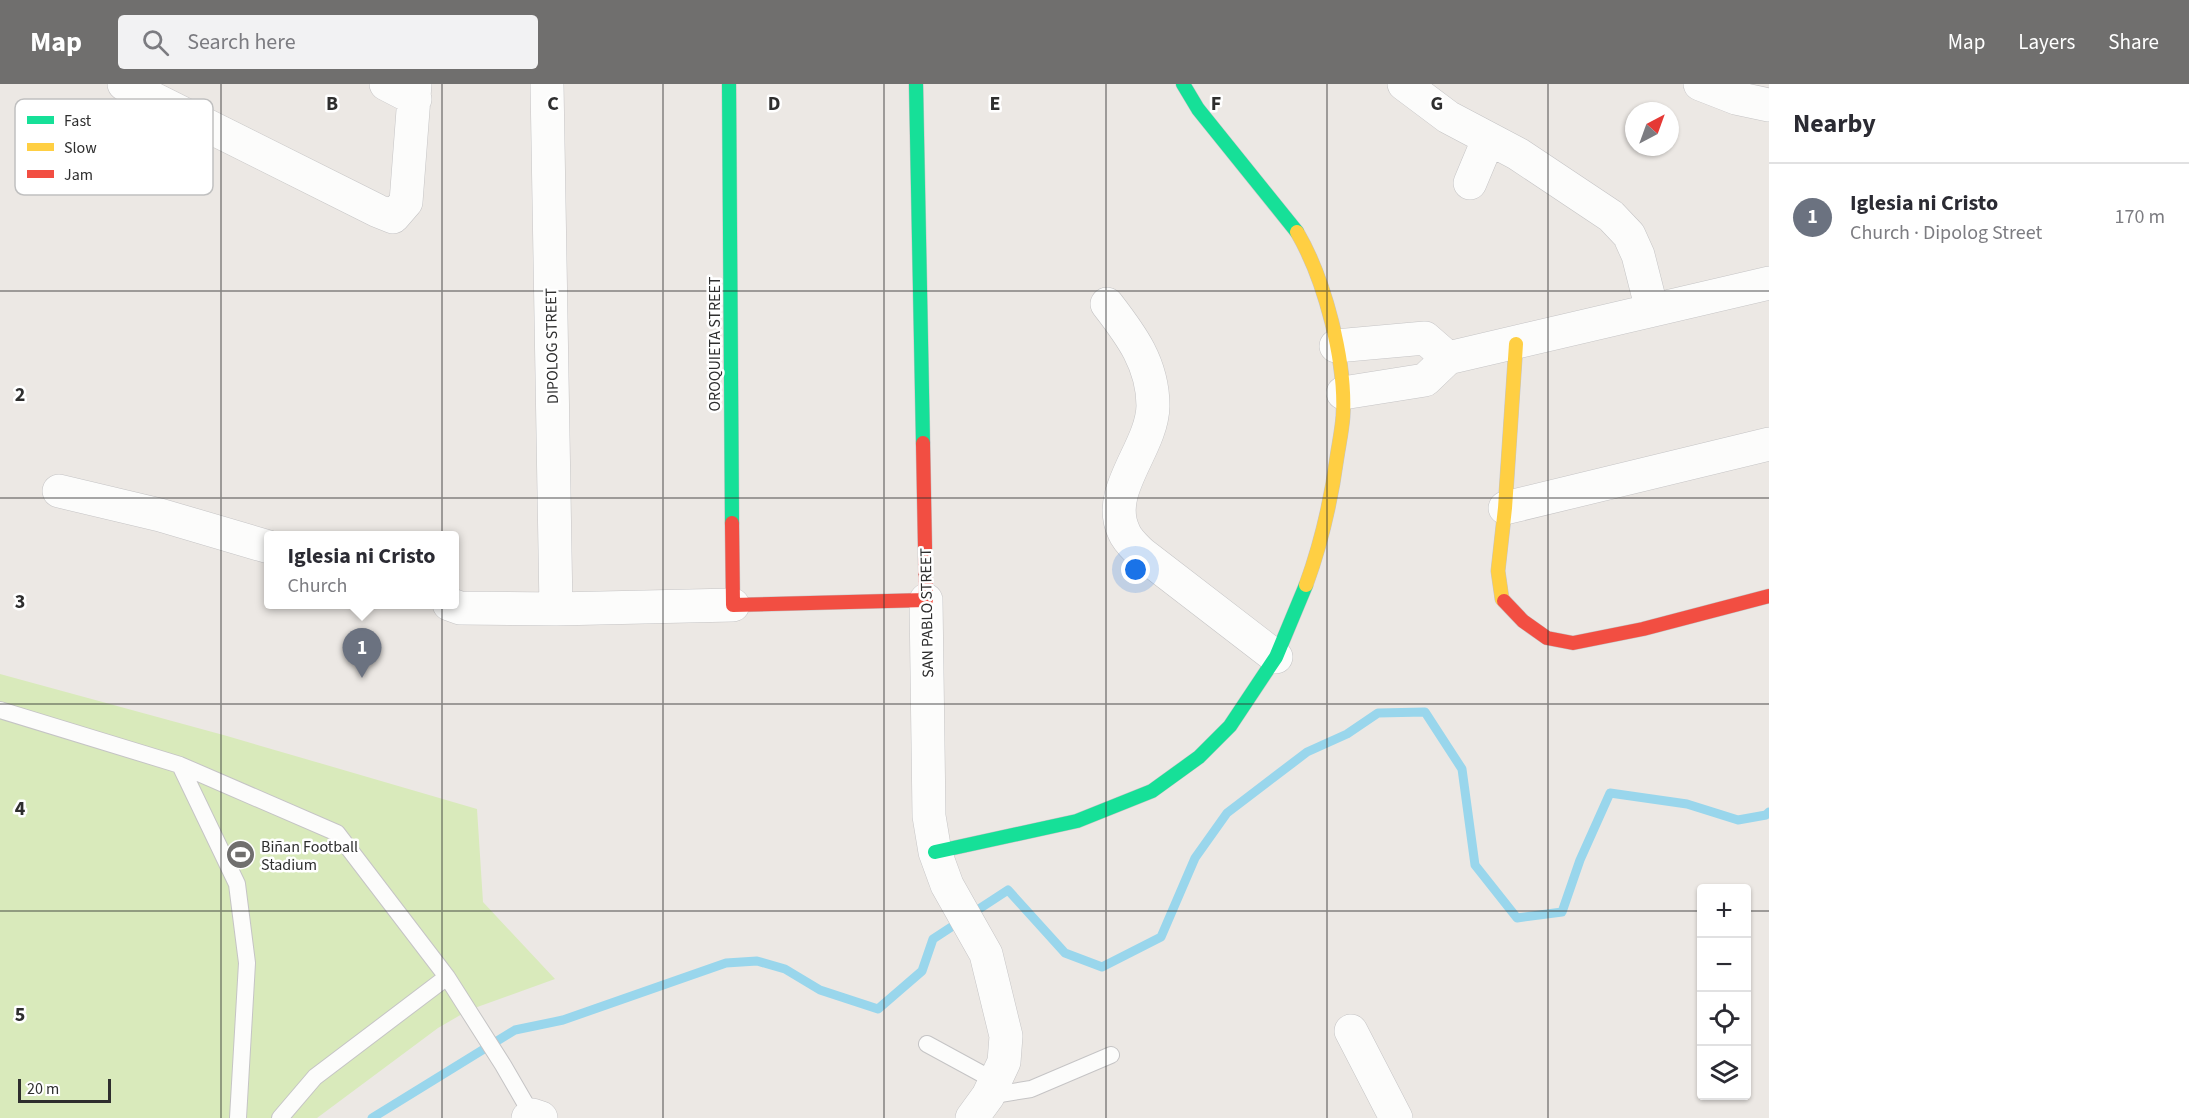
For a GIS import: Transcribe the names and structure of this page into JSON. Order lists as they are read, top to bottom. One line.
{"streets":{"street":["OROQUIETA STREET","DIPOLOG STREET","SAN PABLO STREET"]},"places":{"sports":["Biñan Football Stadium"]},"legend":["Fast","Slow","Jam"],"scale_bar":"20 m","north":"top right","page":{"header":"Map","search":"Search here","nav":["Map","Layers","Share"],"heading":"Nearby","list":[{"mark":"1","name":"Iglesia ni Cristo","note":"Church · Dipolog Street","value":"170 m"}],"popup":["Iglesia ni Cristo","Church"],"pins":"1","map_buttons":["+","−"],"scale":"20 m"},"grid":{"columns":["B","C","D","E","F","G"],"rows":["2","3","4","5"]}}
